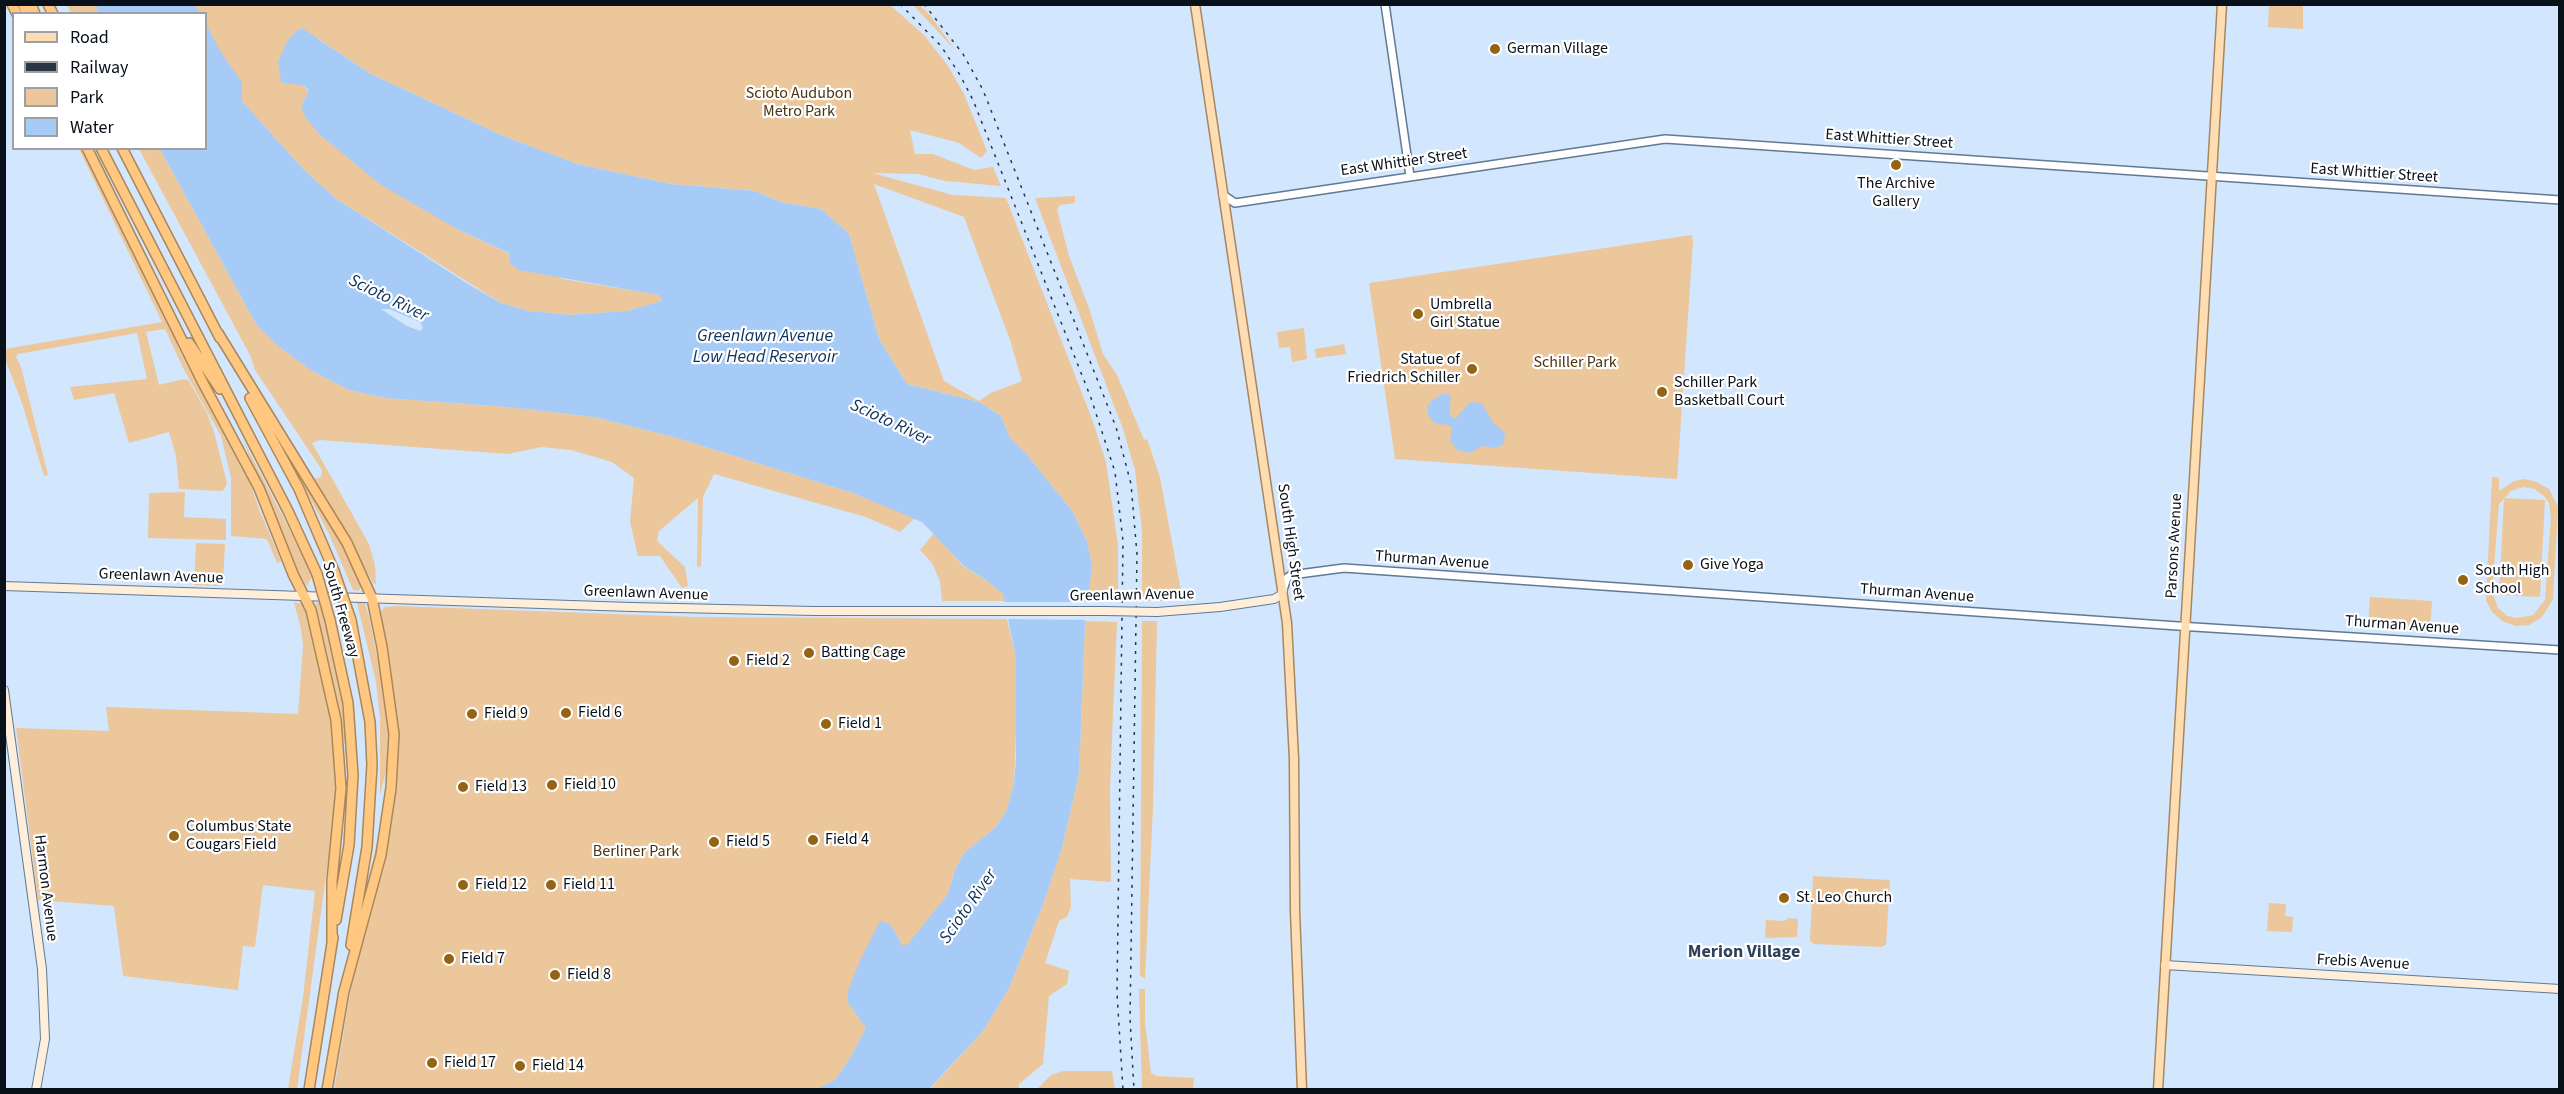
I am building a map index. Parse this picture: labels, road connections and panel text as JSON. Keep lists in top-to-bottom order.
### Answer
{
  "streets": {
    "highway": ["South Freeway"],
    "main road": [
      "South High Street",
      "Parsons Avenue",
      "Greenlawn Avenue",
      "Harmon Avenue",
      "Frebis Avenue"
    ],
    "street": ["East Whittier Street", "Thurman Avenue"]
  },
  "crossings": [
    ["East Whittier Street", "South High Street"],
    ["East Whittier Street", "Parsons Avenue"],
    ["South High Street", "Thurman Avenue"],
    ["South High Street", "Greenlawn Avenue"],
    ["Parsons Avenue", "Thurman Avenue"],
    ["Parsons Avenue", "Frebis Avenue"],
    ["Thurman Avenue", "Greenlawn Avenue"]
  ],
  "districts": ["Merion Village"],
  "water": ["Scioto River", "Greenlawn Avenue Low Head Reservoir"],
  "parks": ["Scioto Audubon Metro Park", "Schiller Park", "Berliner Park"],
  "places": [
    "German Village",
    "The Archive Gallery",
    "Umbrella Girl Statue",
    "Statue of Friedrich Schiller",
    "Schiller Park Basketball Court",
    "Give Yoga",
    "South High School",
    "Batting Cage",
    "Field 2",
    "Field 6",
    "Field 9",
    "Field 1",
    "Field 10",
    "Field 13",
    "Columbus State Cougars Field",
    "Field 4",
    "Field 5",
    "Field 12",
    "Field 11",
    "St. Leo Church",
    "Field 7",
    "Field 8",
    "Field 17",
    "Field 14"
  ],
  "legend": [
    "Road",
    "Railway",
    "Park",
    "Water"
  ]
}
